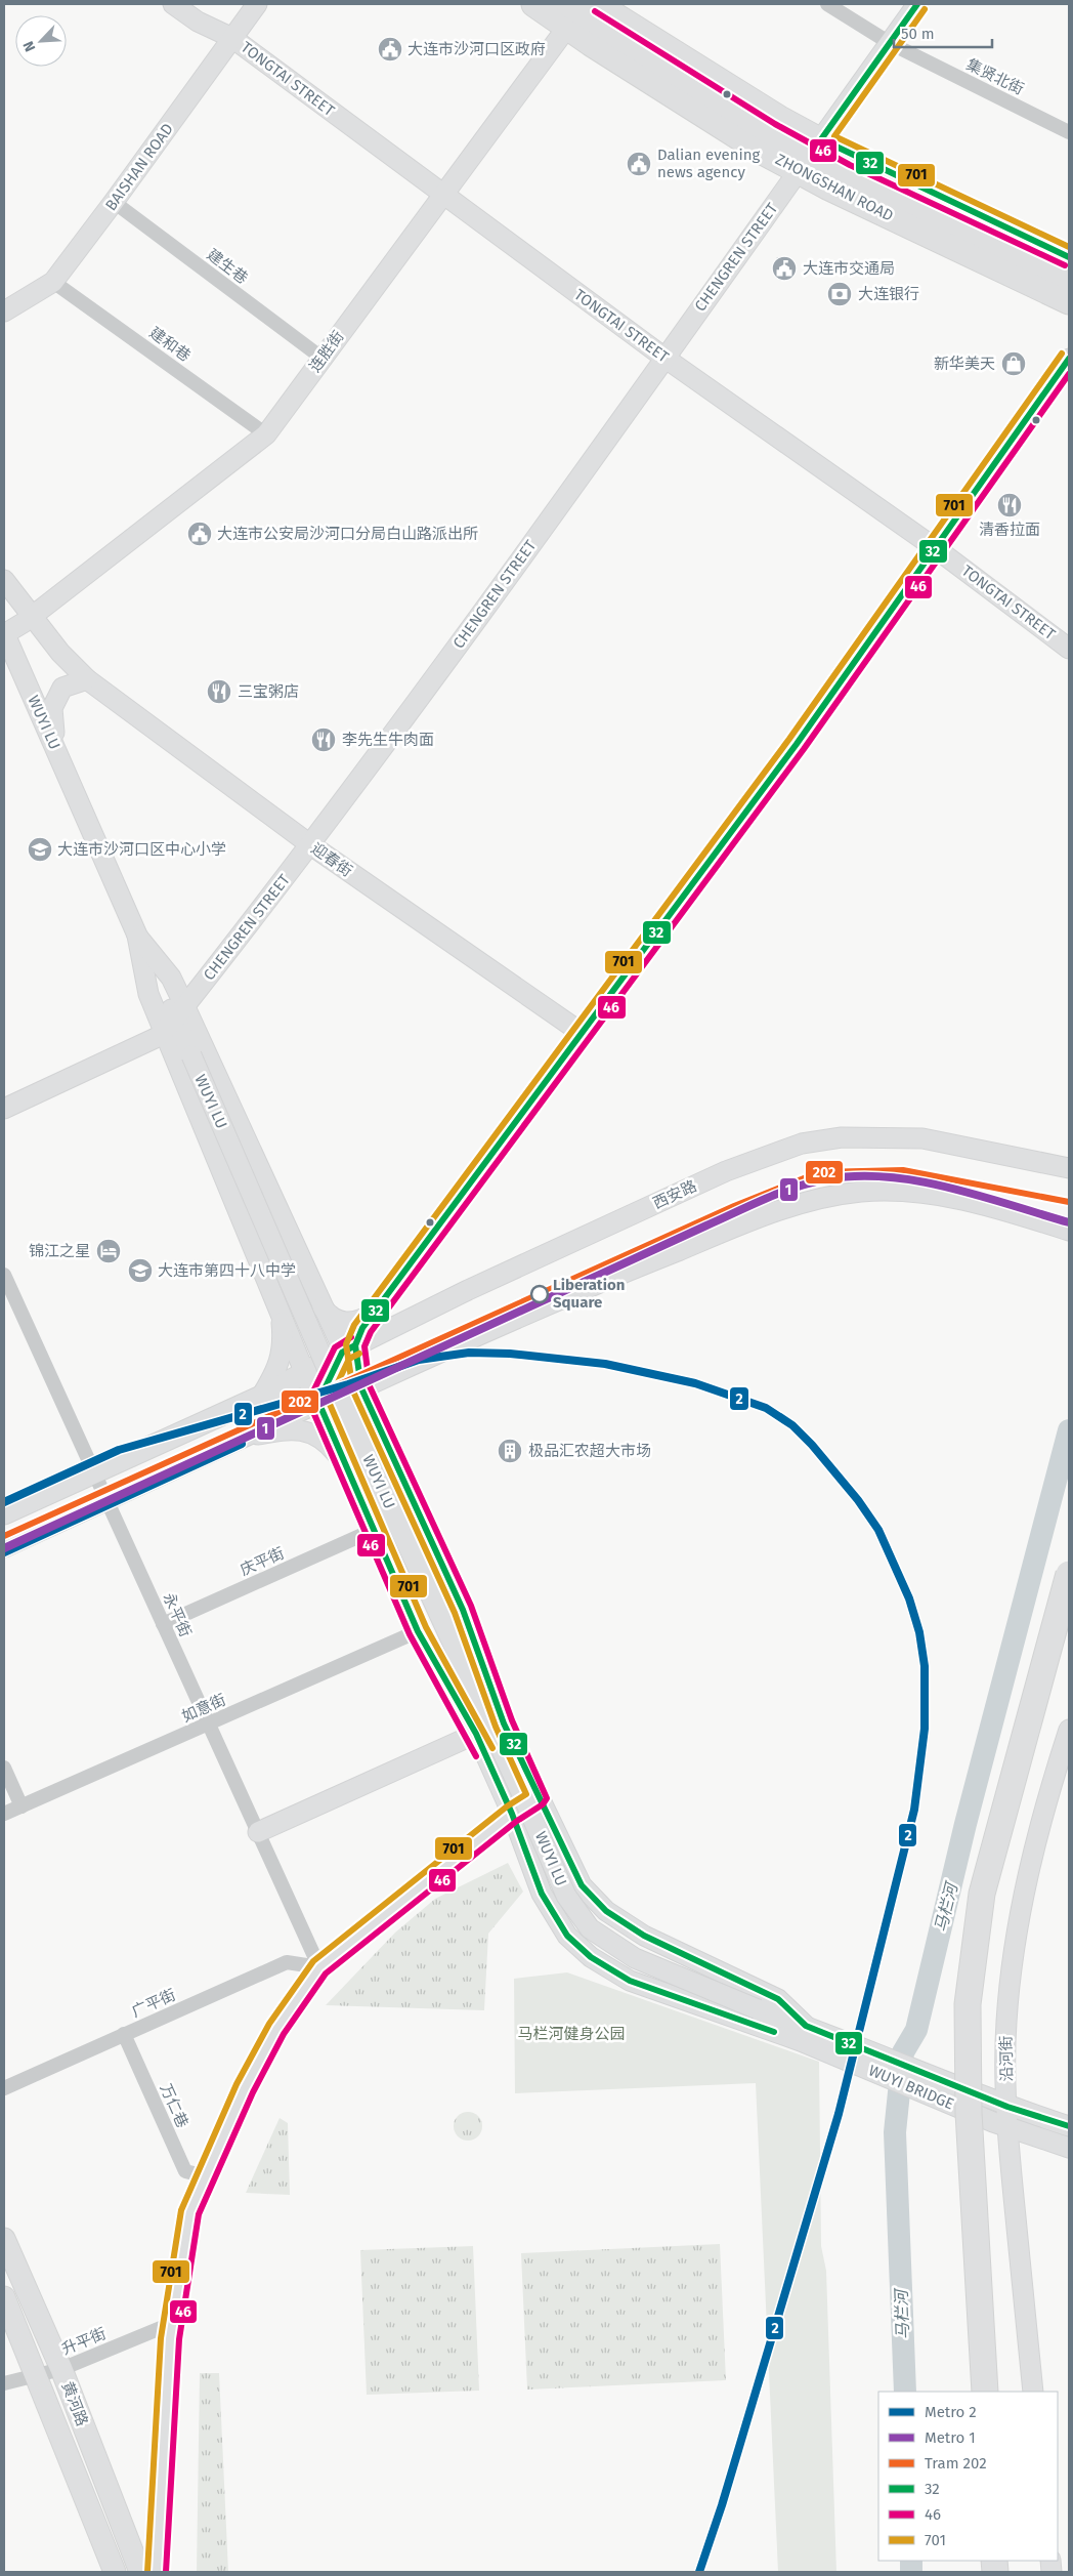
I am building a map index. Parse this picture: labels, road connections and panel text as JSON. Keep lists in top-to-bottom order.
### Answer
{
  "streets": {
    "highway": ["ZHONGSHAN ROAD"],
    "main road": ["黄河路"],
    "street": [
      "集贤北街",
      "TONGTAI STREET",
      "BAISHAN ROAD",
      "CHENGREN STREET",
      "建生巷",
      "建和巷",
      "连胜街",
      "WUYI LU",
      "迎春街",
      "西安路",
      "庆平街",
      "永平街",
      "如意街",
      "广平街",
      "沿河街",
      "WUYI BRIDGE",
      "万仁巷",
      "升平街"
    ]
  },
  "crossings": [
    ["集贤北街", "CHENGREN STREET"],
    ["TONGTAI STREET", "BAISHAN ROAD"],
    ["TONGTAI STREET", "CHENGREN STREET"],
    ["TONGTAI STREET", "连胜街"],
    ["BAISHAN ROAD", "建生巷"],
    ["BAISHAN ROAD", "建和巷"],
    ["ZHONGSHAN ROAD", "CHENGREN STREET"],
    ["ZHONGSHAN ROAD", "连胜街"],
    ["CHENGREN STREET", "WUYI LU"],
    ["CHENGREN STREET", "迎春街"],
    ["建生巷", "连胜街"],
    ["建和巷", "连胜街"],
    ["连胜街", "WUYI LU"],
    ["连胜街", "迎春街"],
    ["WUYI LU", "WUYI BRIDGE"],
    ["庆平街", "永平街"],
    ["永平街", "如意街"],
    ["永平街", "广平街"],
    ["广平街", "万仁巷"],
    ["沿河街", "WUYI BRIDGE"],
    ["升平街", "黄河路"]
  ],
  "water": ["马栏河"],
  "parks": ["马栏河健身公园"],
  "places": {
    "public building": [
      "大连市沙河口区政府",
      "Dalian evening news agency",
      "大连市交通局",
      "大连市公安局沙河口分局白山路派出所"
    ],
    "bank": ["大连银行"],
    "shop": ["新华美天"],
    "restaurant": ["清香拉面", "三宝粥店", "李先生牛肉面"],
    "school or university": ["大连市沙河口区中心小学", "大连市第四十八中学"],
    "hotel": ["锦江之星"],
    "other": ["Liberation Square"],
    "building": ["极品汇农超大市场"]
  },
  "lines": [
    "transit line 32",
    "transit line 701",
    "transit line 46",
    "tram line 202",
    "metro line 1",
    "metro line 2"
  ],
  "legend": [
    "Metro 2",
    "Metro 1",
    "Tram 202",
    "32",
    "46",
    "701"
  ],
  "scale_bar": "50 m",
  "north": "bottom left"
}
